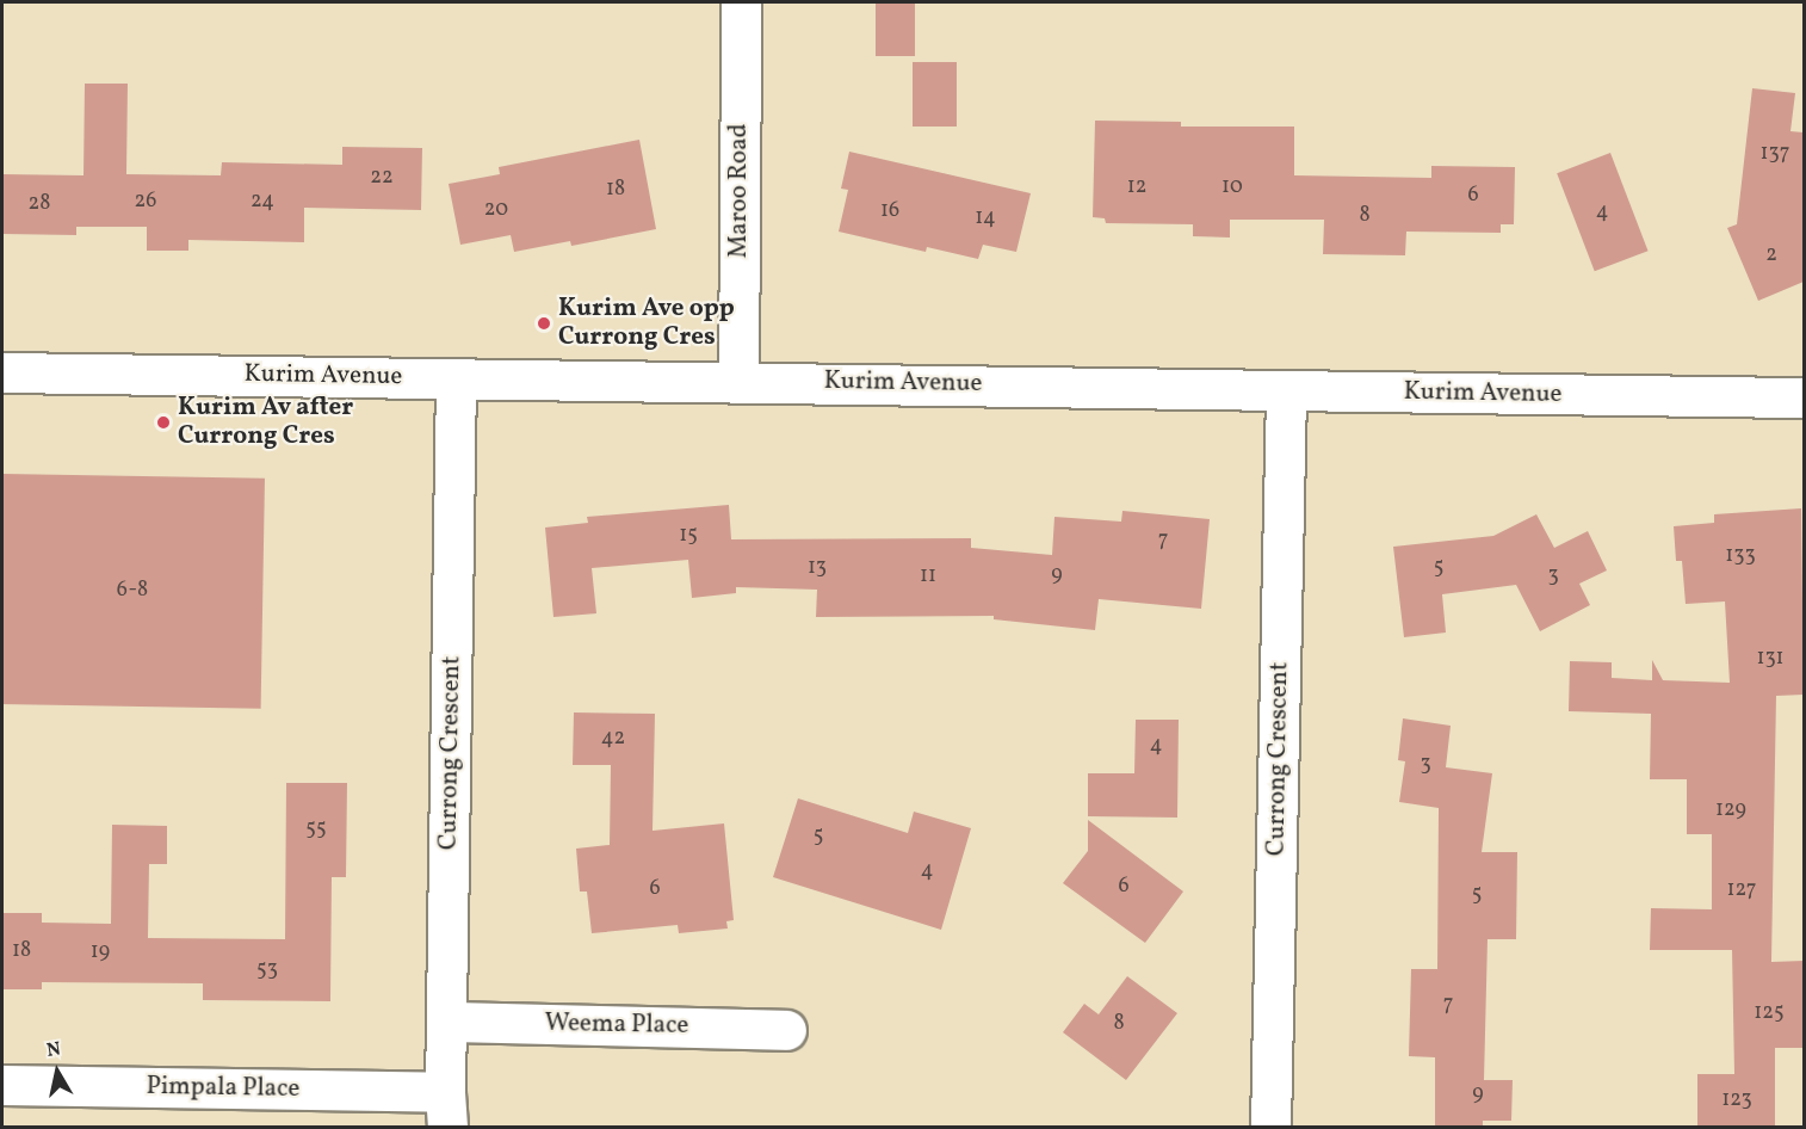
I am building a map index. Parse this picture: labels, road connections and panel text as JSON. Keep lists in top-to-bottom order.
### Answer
{
  "streets": {
    "street": [
      "Maroo Road",
      "Kurim Avenue",
      "Currong Crescent",
      "Weema Place",
      "Pimpala Place"
    ]
  },
  "crossings": [
    ["Maroo Road", "Kurim Avenue"],
    ["Kurim Avenue", "Currong Crescent"],
    ["Currong Crescent", "Weema Place"],
    ["Currong Crescent", "Pimpala Place"]
  ],
  "places": ["Kurim Ave opp Currong Cres", "Kurim Av after Currong Cres"],
  "house_numbers": [
    "137",
    "22",
    "12",
    "10",
    "18",
    "6",
    "26",
    "24",
    "28",
    "20",
    "16",
    "4",
    "8",
    "14",
    "2",
    "15",
    "7",
    "133",
    "13",
    "5",
    "9",
    "11",
    "3",
    "6-8",
    "131",
    "42",
    "4",
    "3",
    "129",
    "55",
    "5",
    "4",
    "6",
    "6",
    "127",
    "5",
    "18",
    "19",
    "53",
    "7",
    "125",
    "8",
    "9",
    "123"
  ],
  "north": "top"
}
